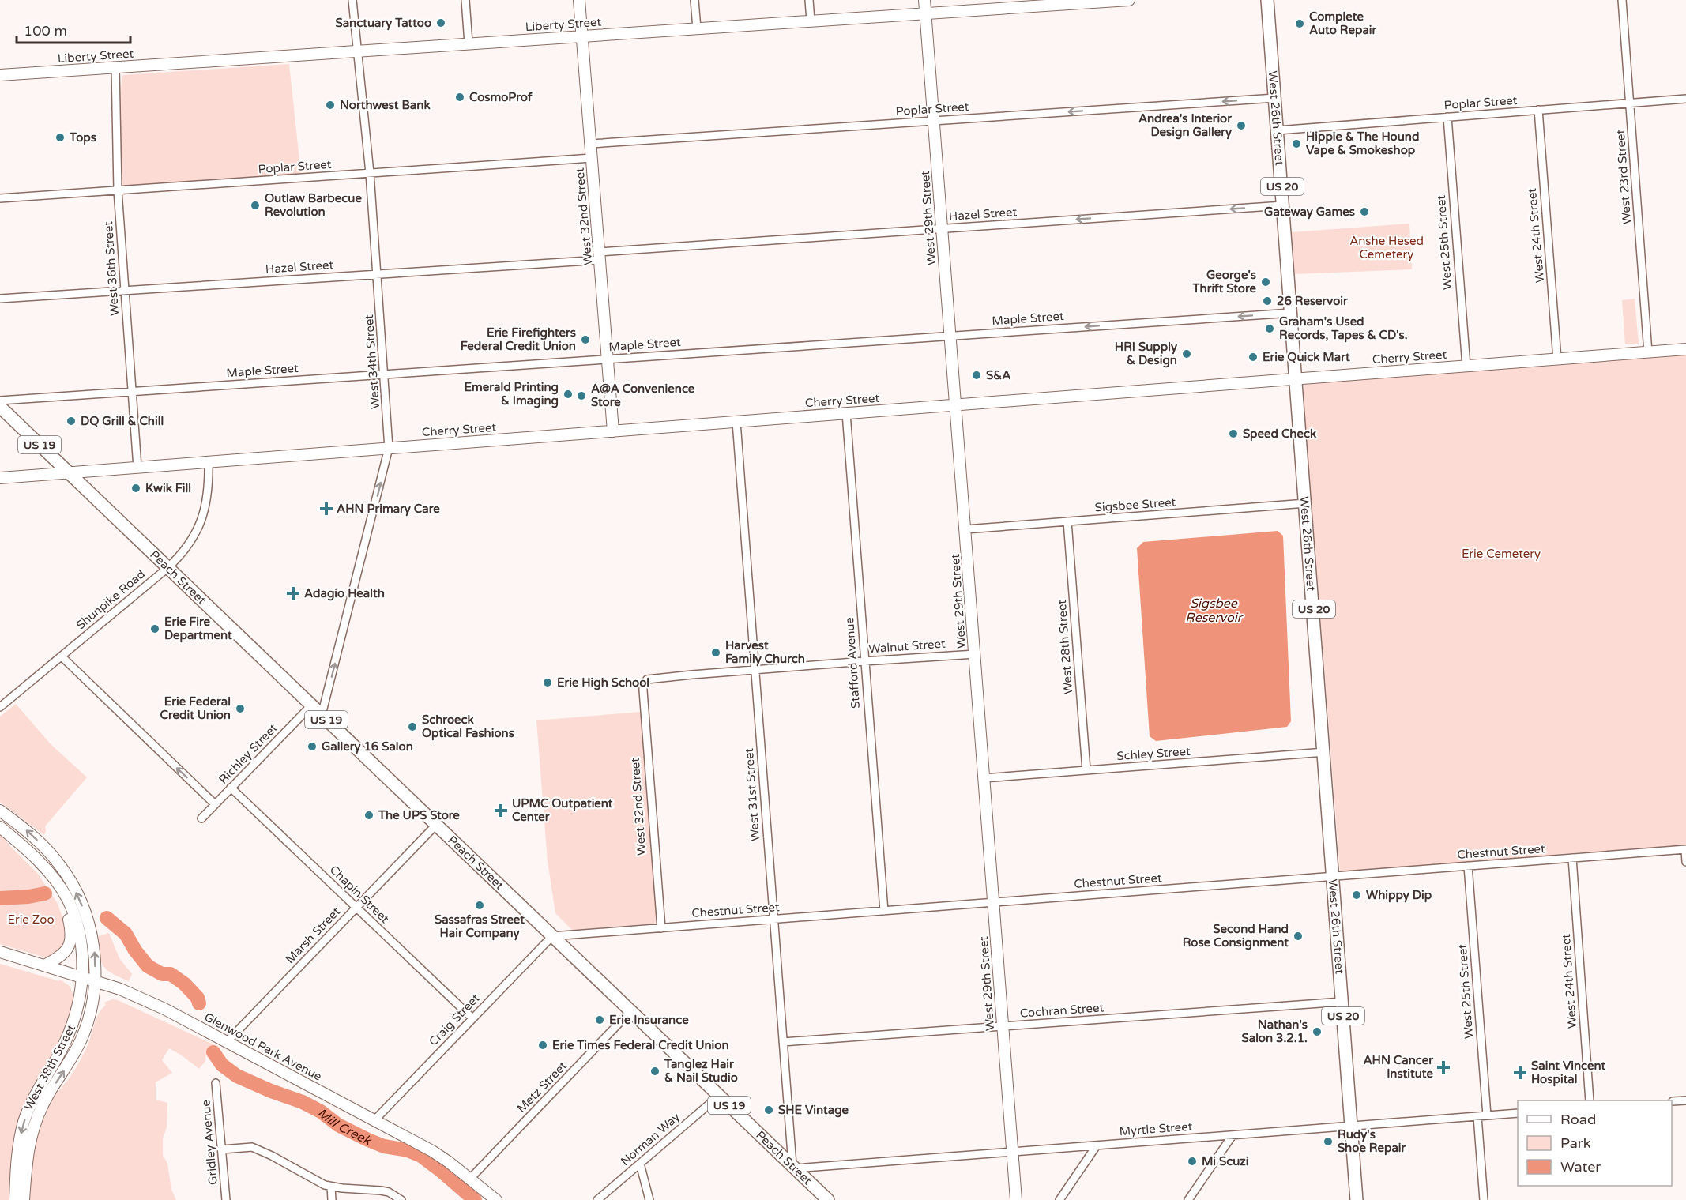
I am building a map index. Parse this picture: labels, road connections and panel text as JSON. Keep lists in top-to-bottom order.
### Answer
{
  "streets": {
    "main road": [
      "West 26th Street",
      "US 20",
      "US 19",
      "Peach Street"
    ],
    "street": [
      "Liberty Street",
      "Poplar Street",
      "West 23rd Street",
      "Hazel Street",
      "West 32nd Street",
      "West 29th Street",
      "West 24th Street",
      "West 25th Street",
      "West 36th Street",
      "Maple Street",
      "Cherry Street",
      "West 34th Street",
      "Sigsbee Street",
      "Shunpike Road",
      "Walnut Street",
      "West 28th Street",
      "Stafford Avenue",
      "Richley Street",
      "Schley Street",
      "West 31st Street",
      "Chestnut Street",
      "Chapin Street",
      "Marsh Street",
      "Cochran Street",
      "Craig Street",
      "Glenwood Park Avenue",
      "West 38th Street",
      "Metz Street",
      "Myrtle Street",
      "Norman Way",
      "Gridley Avenue"
    ]
  },
  "crossings": [
    ["Liberty Street", "West 32nd Street"],
    ["Liberty Street", "West 29th Street"],
    ["Liberty Street", "West 36th Street"],
    ["Liberty Street", "West 34th Street"],
    ["Poplar Street", "West 26th Street"],
    ["Poplar Street", "West 23rd Street"],
    ["Poplar Street", "West 32nd Street"],
    ["Poplar Street", "West 29th Street"],
    ["Poplar Street", "West 24th Street"],
    ["Poplar Street", "West 25th Street"],
    ["Poplar Street", "West 36th Street"],
    ["Poplar Street", "West 34th Street"],
    ["West 26th Street", "Hazel Street"],
    ["West 26th Street", "Maple Street"],
    ["West 26th Street", "Cherry Street"],
    ["West 26th Street", "Sigsbee Street"],
    ["West 26th Street", "Schley Street"],
    ["West 26th Street", "Chestnut Street"],
    ["West 26th Street", "Cochran Street"],
    ["West 26th Street", "Myrtle Street"],
    ["West 23rd Street", "Cherry Street"],
    ["Hazel Street", "West 32nd Street"],
    ["Hazel Street", "West 29th Street"],
    ["Hazel Street", "West 36th Street"],
    ["Hazel Street", "West 34th Street"],
    ["West 32nd Street", "Maple Street"],
    ["West 32nd Street", "Cherry Street"],
    ["West 32nd Street", "Walnut Street"],
    ["West 32nd Street", "Chestnut Street"],
    ["West 29th Street", "Maple Street"],
    ["West 29th Street", "Cherry Street"],
    ["West 29th Street", "Sigsbee Street"],
    ["West 29th Street", "Walnut Street"],
    ["West 29th Street", "Schley Street"],
    ["West 29th Street", "Chestnut Street"],
    ["West 29th Street", "Cochran Street"],
    ["West 29th Street", "Myrtle Street"],
    ["West 24th Street", "Cherry Street"],
    ["West 24th Street", "Chestnut Street"],
    ["West 25th Street", "Cherry Street"],
    ["West 25th Street", "Chestnut Street"],
    ["West 25th Street", "Myrtle Street"],
    ["West 36th Street", "Maple Street"],
    ["West 36th Street", "Cherry Street"],
    ["Maple Street", "West 34th Street"],
    ["Cherry Street", "West 34th Street"],
    ["Cherry Street", "Peach Street"],
    ["Cherry Street", "Shunpike Road"],
    ["Cherry Street", "Stafford Avenue"],
    ["Cherry Street", "West 31st Street"],
    ["West 34th Street", "Peach Street"],
    ["Sigsbee Street", "West 28th Street"],
    ["Peach Street", "Shunpike Road"],
    ["Peach Street", "Richley Street"],
    ["Peach Street", "West 31st Street"],
    ["Peach Street", "Chestnut Street"],
    ["Peach Street", "Marsh Street"],
    ["Peach Street", "Craig Street"],
    ["Peach Street", "Metz Street"],
    ["Peach Street", "Myrtle Street"],
    ["Peach Street", "Norman Way"],
    ["Walnut Street", "Stafford Avenue"],
    ["Walnut Street", "West 31st Street"],
    ["West 28th Street", "Schley Street"],
    ["Stafford Avenue", "Chestnut Street"],
    ["Richley Street", "Chapin Street"],
    ["West 31st Street", "Chestnut Street"],
    ["West 31st Street", "Cochran Street"],
    ["West 31st Street", "Myrtle Street"],
    ["Chestnut Street", "Craig Street"],
    ["Chapin Street", "Marsh Street"],
    ["Chapin Street", "Craig Street"],
    ["Marsh Street", "Glenwood Park Avenue"],
    ["Craig Street", "Glenwood Park Avenue"],
    ["Glenwood Park Avenue", "West 38th Street"],
    ["Glenwood Park Avenue", "Metz Street"]
  ],
  "one_way": ["West 34th Street"],
  "water": ["Sigsbee Reservoir", "Mill Creek"],
  "parks": ["Anshe Hesed Cemetery", "Erie Cemetery", "Erie Zoo"],
  "places": {
    "other": [
      "Sanctuary Tattoo",
      "Complete Auto Repair",
      "CosmoProf",
      "Northwest Bank",
      "Andrea's Interior Design Gallery",
      "Tops",
      "Hippie & The Hound Vape & Smokeshop",
      "Outlaw Barbecue Revolution",
      "Gateway Games",
      "George's Thrift Store",
      "26 Reservoir",
      "Graham's Used Records, Tapes & CD's.",
      "Erie Firefighters Federal Credit Union",
      "HRI Supply & Design",
      "Erie Quick Mart",
      "S&A",
      "Emerald Printing & Imaging",
      "A@A Convenience Store",
      "DQ Grill & Chill",
      "Speed Check",
      "Kwik Fill",
      "Erie Fire Department",
      "Harvest Family Church",
      "Erie High School",
      "Erie Federal Credit Union",
      "Schroeck Optical Fashions",
      "Gallery 16 Salon",
      "The UPS Store",
      "Whippy Dip",
      "Sassafras Street Hair Company",
      "Second Hand Rose Consignment",
      "Erie Insurance",
      "Nathan's Salon 3.2.1.",
      "Erie Times Federal Credit Union",
      "Tanglez Hair & Nail Studio",
      "SHE Vintage",
      "Rudy's Shoe Repair",
      "Mi Scuzi"
    ],
    "health": [
      "AHN Primary Care",
      "Adagio Health",
      "UPMC Outpatient Center",
      "AHN Cancer Institute",
      "Saint Vincent Hospital"
    ]
  },
  "legend": ["Road", "Park", "Water"],
  "scale_bar": "100 m"
}
